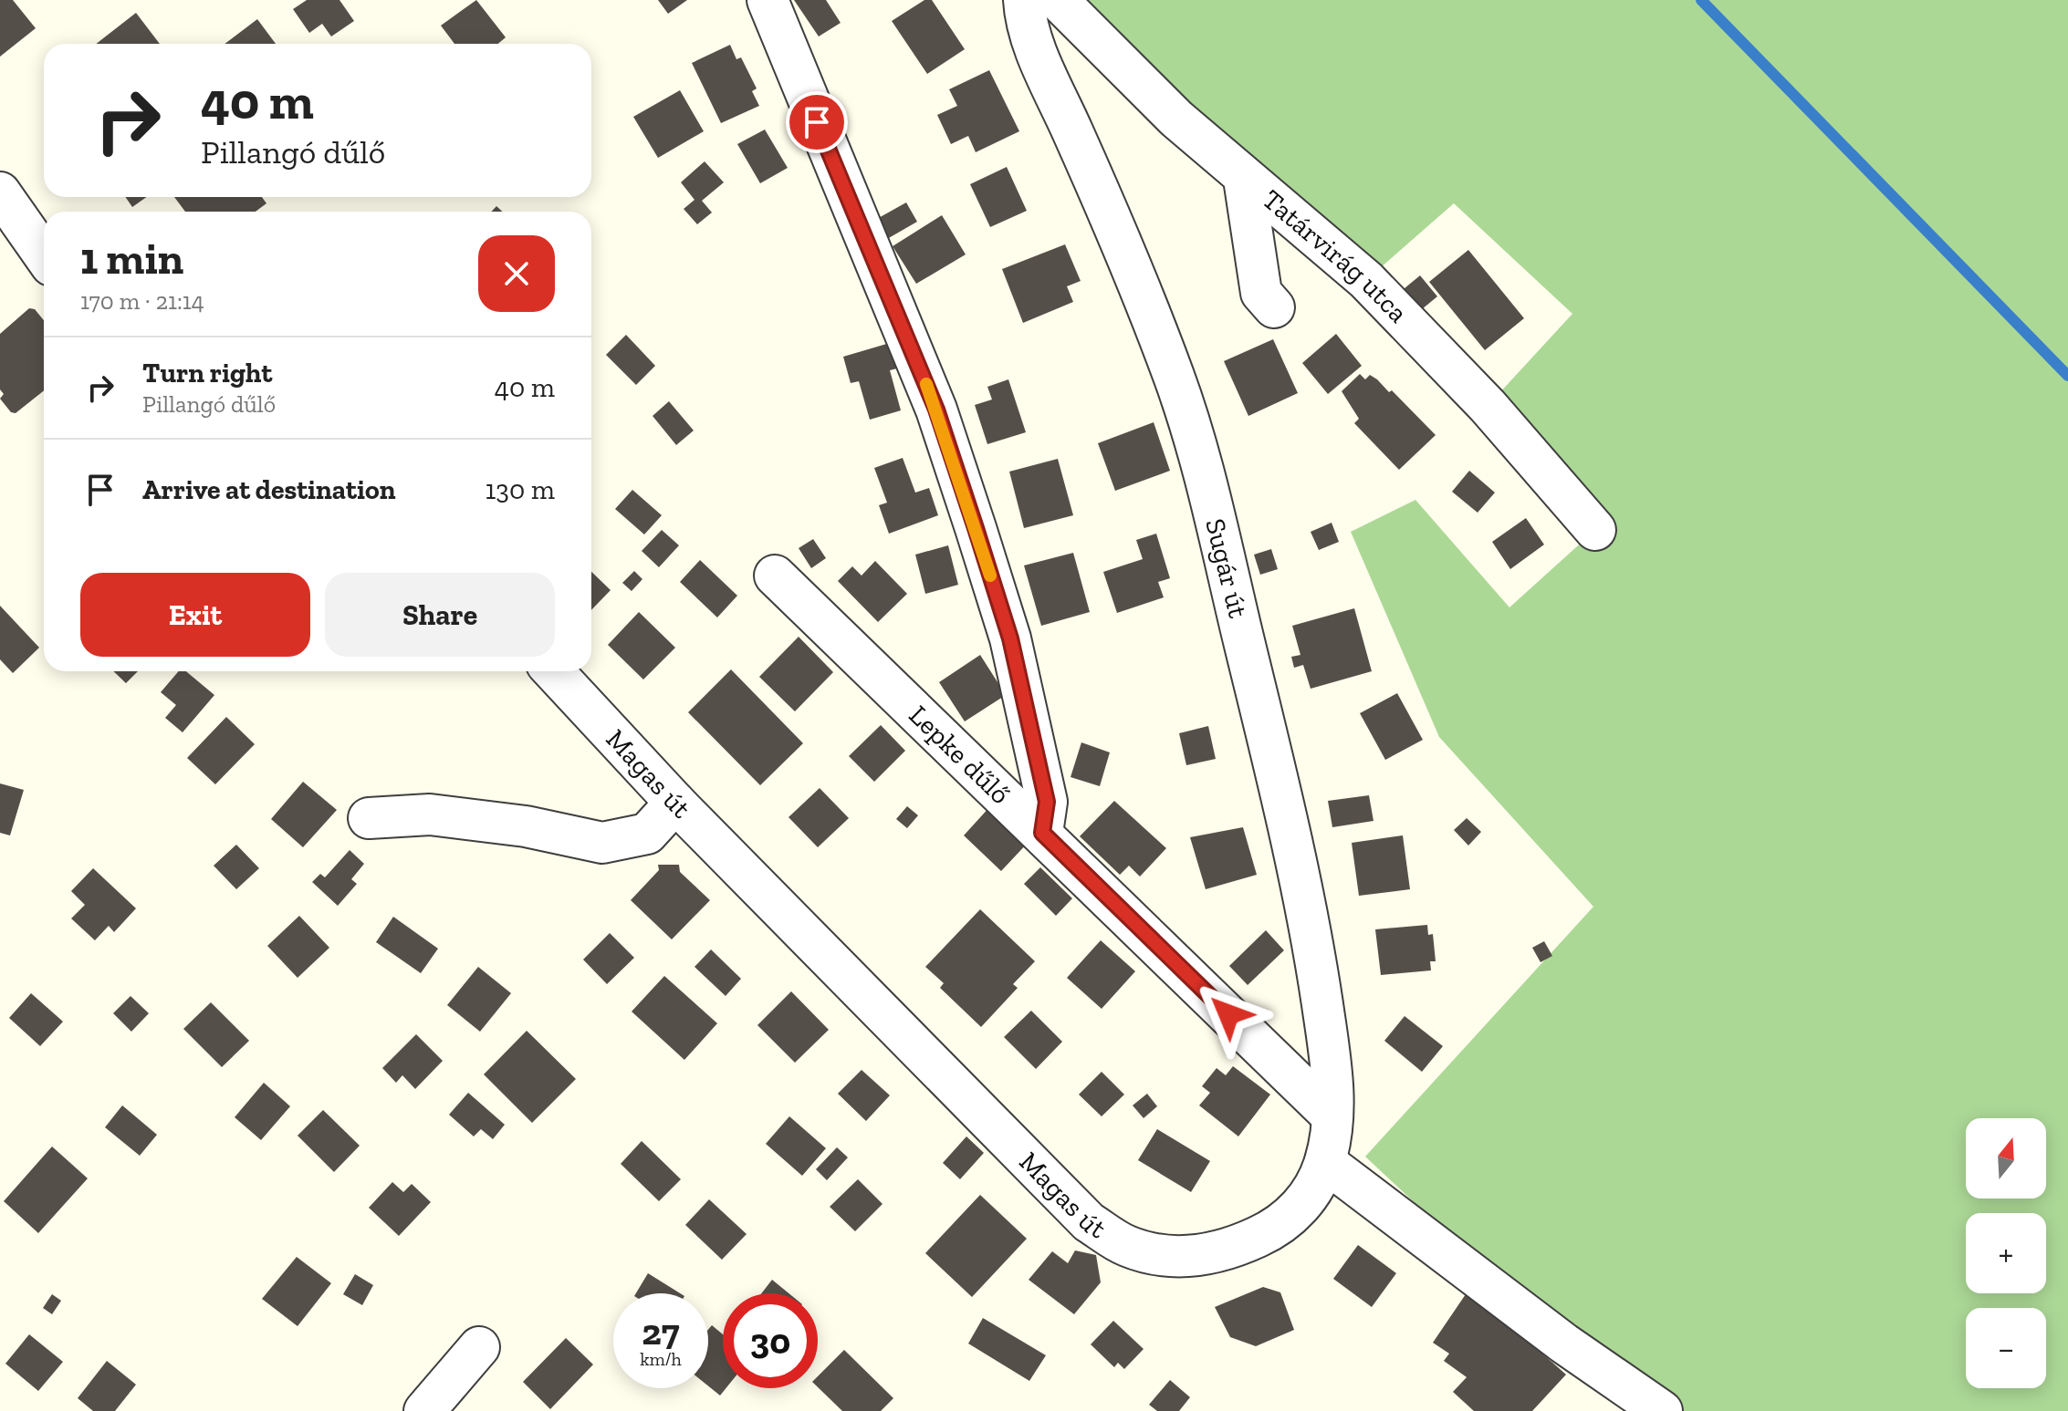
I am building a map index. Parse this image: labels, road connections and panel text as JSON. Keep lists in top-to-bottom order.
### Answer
{
  "streets": {
    "street": [
      "Tatárvirág utca",
      "Sugár út",
      "Lepke dűlő",
      "Magas út"
    ]
  },
  "crossings": [
    ["Sugár út", "Lepke dűlő"],
    ["Sugár út", "Magas út"]
  ],
  "north": "top",
  "page": {
    "turn": ["40 m", "Pillangó dűlő"],
    "heading": ["1 min", "170 m · 21:14"],
    "list": [
      {
        "name": "Turn right",
        "note": "Pillangó dűlő",
        "value": "40 m"
      },
      {
        "name": "Arrive at destination",
        "value": "130 m"
      }
    ],
    "buttons": ["Exit", "Share"],
    "map_buttons": ["+", "−"],
    "speed": "27 km/h",
    "limit": "30"
  }
}
